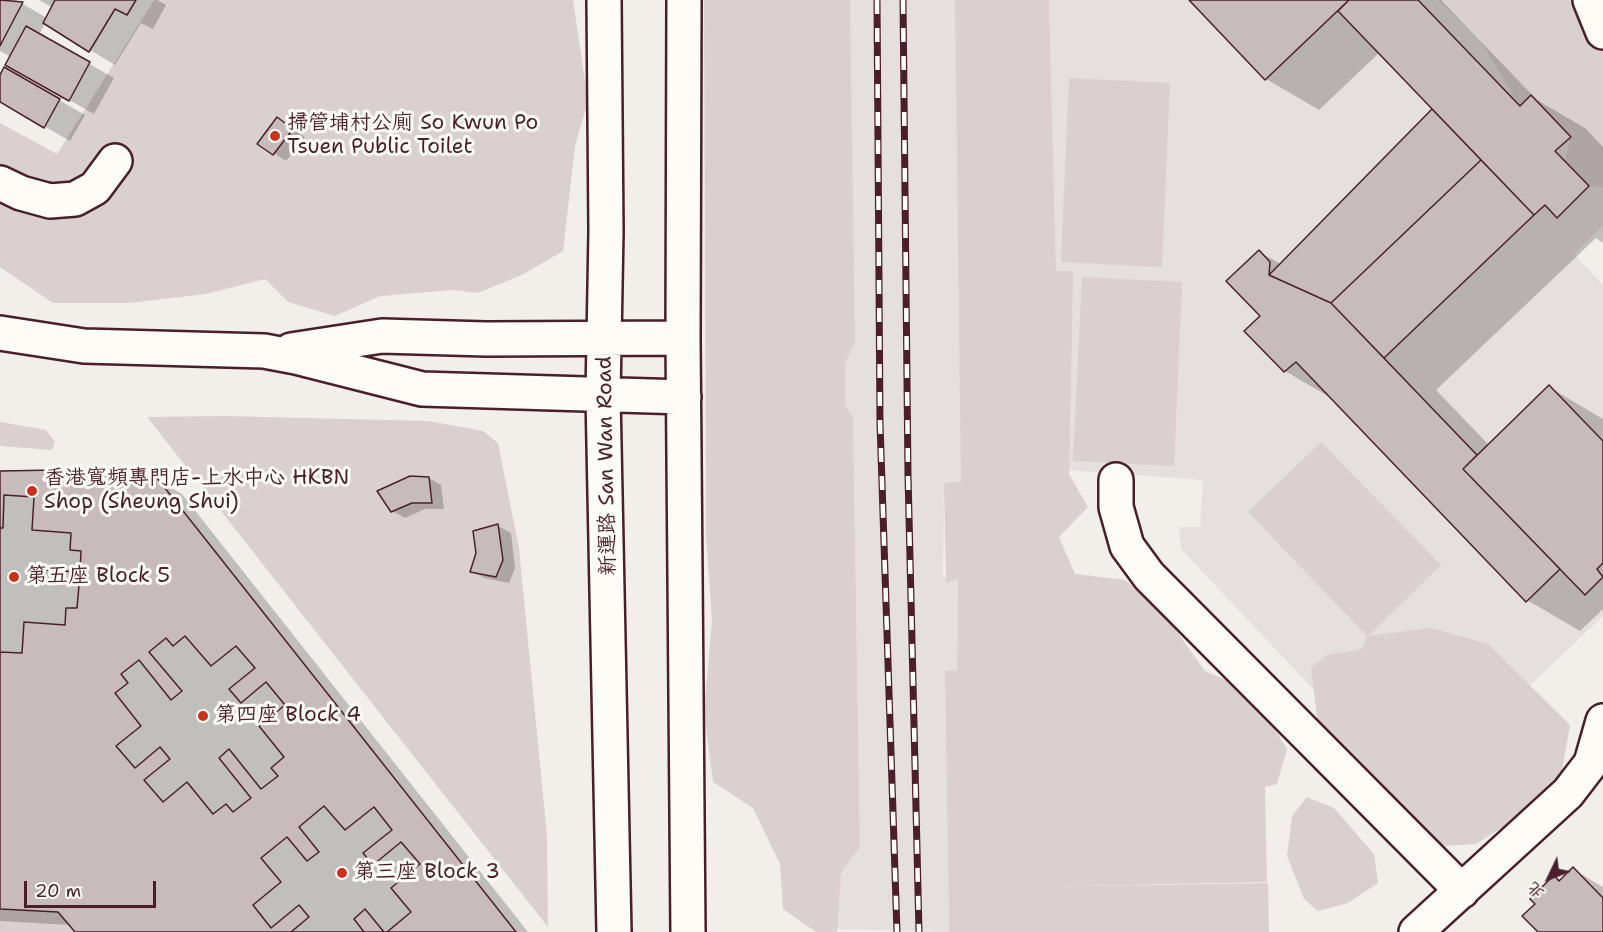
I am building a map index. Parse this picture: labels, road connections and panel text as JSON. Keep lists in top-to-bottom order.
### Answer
{
  "streets": {
    "street": ["新運路 San Wan Road"]
  },
  "places": [
    "掃管埔村公廁 So Kwun Po Tsuen Public Toilet",
    "香港寬頻專門店-上水中心 HKBN Shop (Sheung Shui)",
    "第五座 Block 5",
    "第四座 Block 4",
    "第三座 Block 3"
  ],
  "scale_bar": "20 m",
  "north": "bottom left"
}
